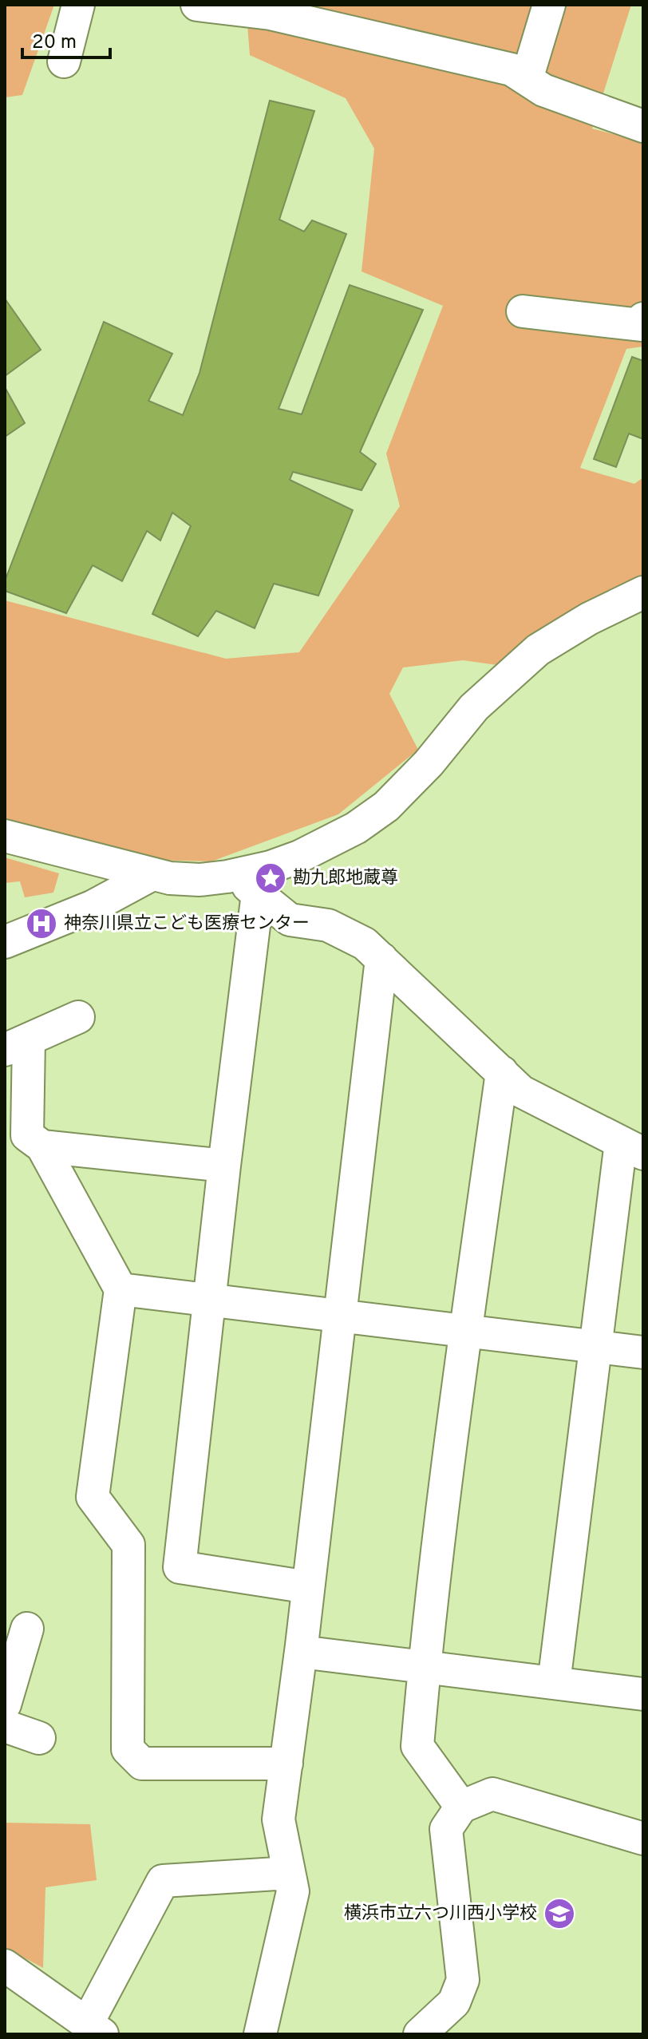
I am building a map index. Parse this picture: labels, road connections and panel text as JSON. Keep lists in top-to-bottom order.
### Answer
{
  "places": {
    "place": ["勘九郎地蔵尊"],
    "hospital": ["神奈川県立こども医療センター"],
    "school or university": ["横浜市立六つ川西小学校"]
  },
  "scale_bar": "20 m"
}
